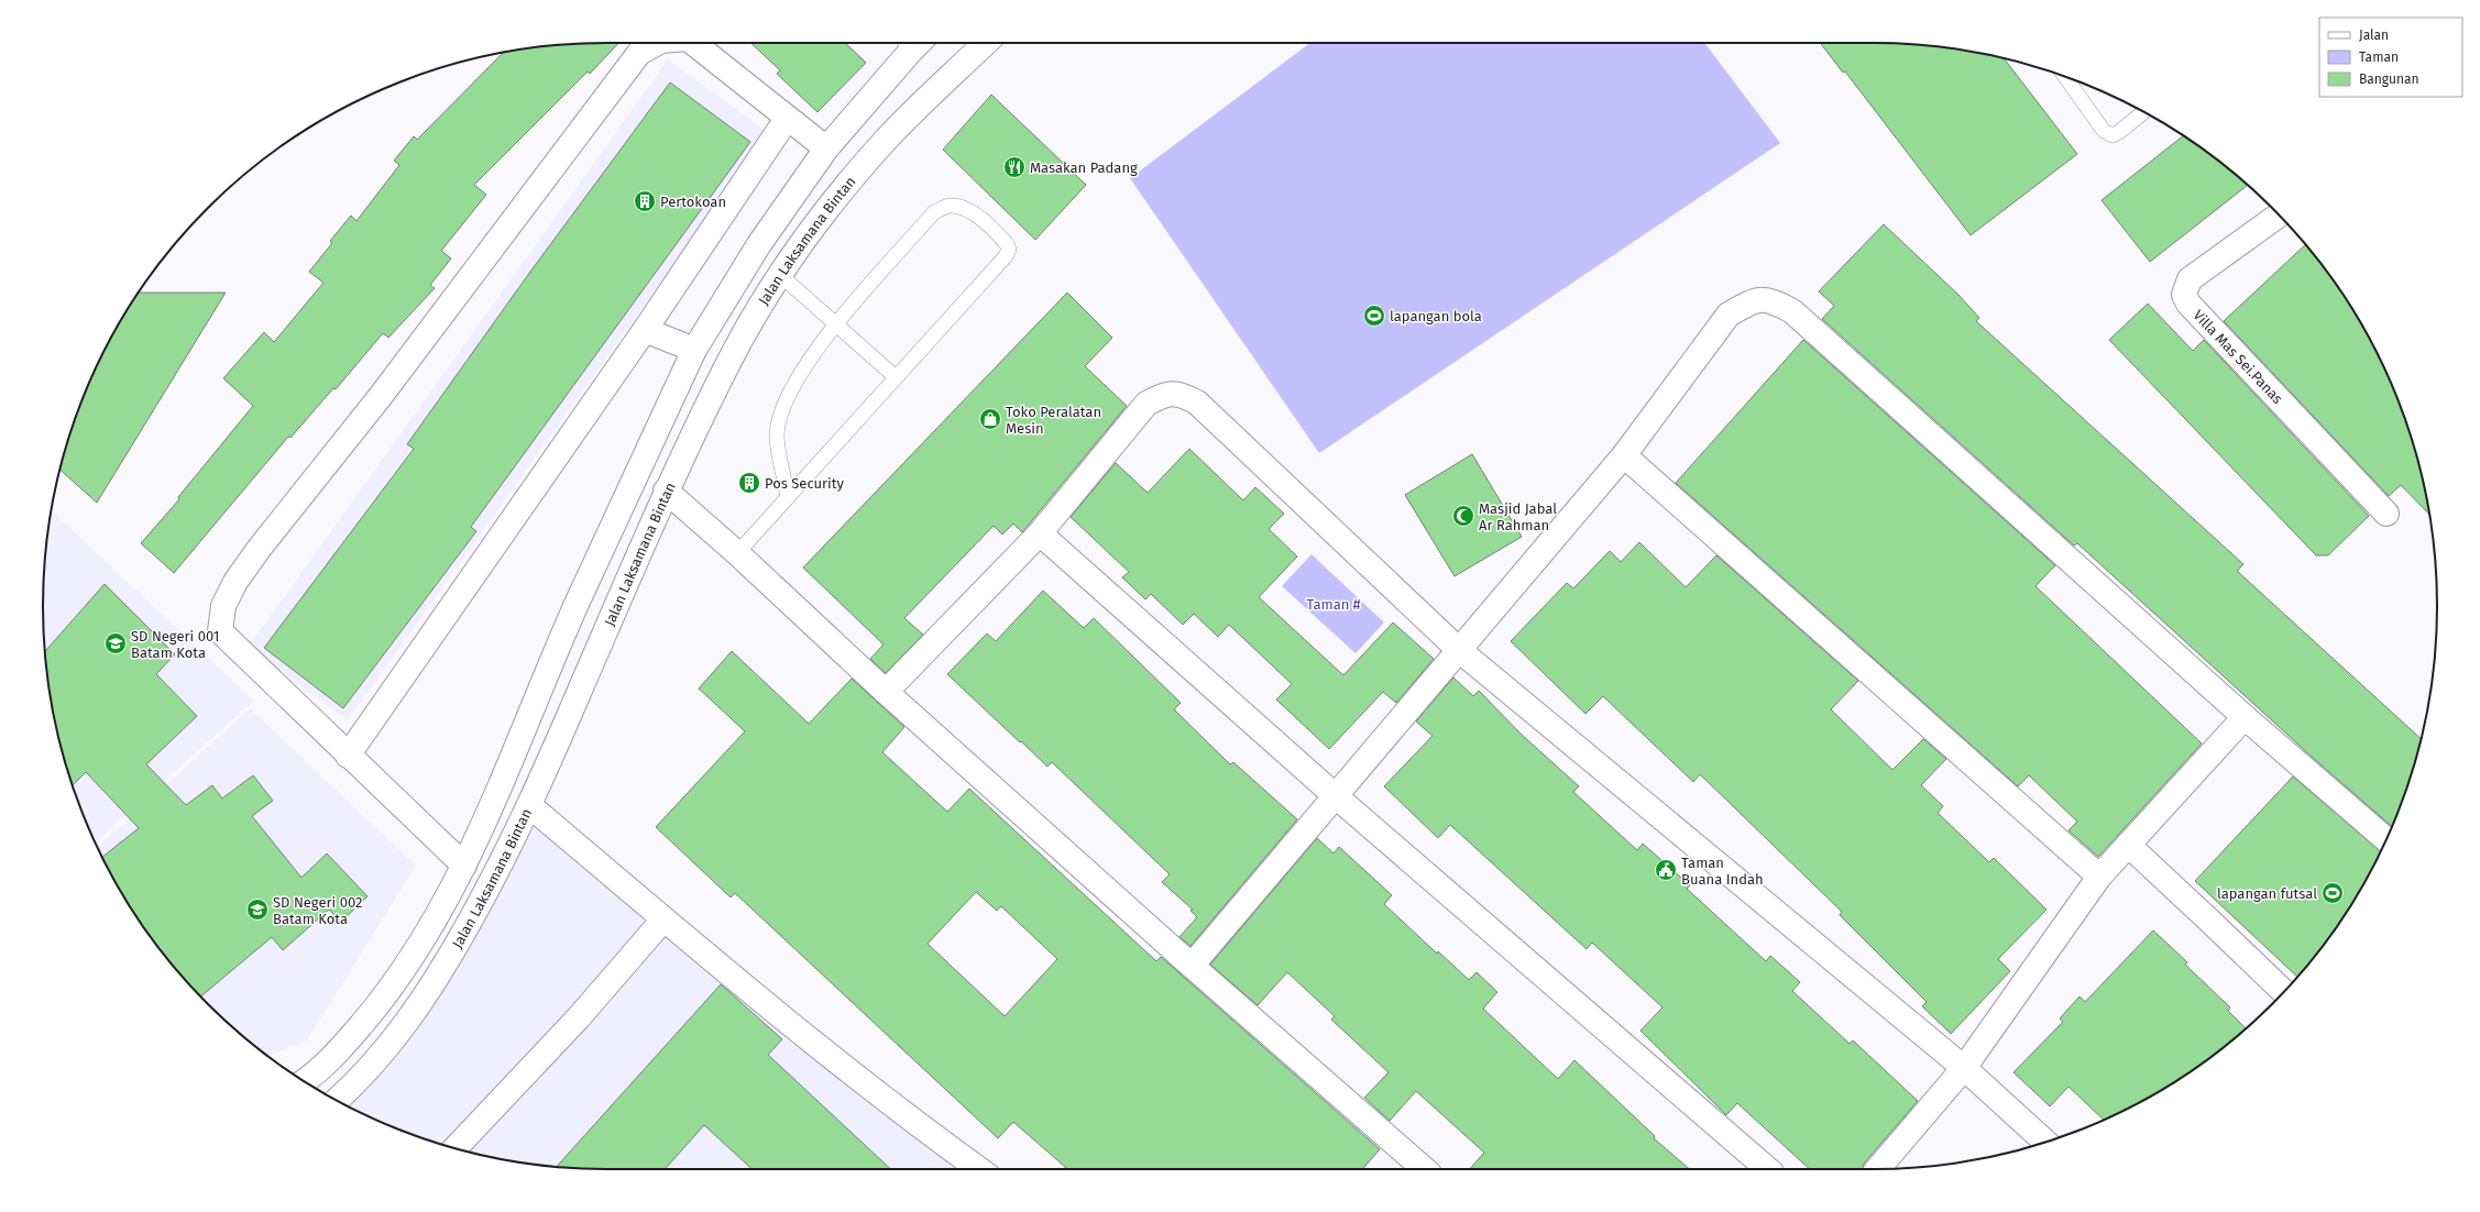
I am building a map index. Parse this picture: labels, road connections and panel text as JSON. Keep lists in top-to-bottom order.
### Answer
{
  "streets": {
    "street": ["Jalan Laksamana Bintan", "Villa Mas Sei.Panas"]
  },
  "parks": ["Taman #"],
  "places": {
    "restaurant": ["Masakan Padang"],
    "building": ["Pertokoan", "Pos Security"],
    "sports": ["lapangan bola", "lapangan futsal"],
    "shop": ["Toko Peralatan Mesin"],
    "mosque": ["Masjid Jabal Ar Rahman"],
    "school or university": ["SD Negeri 001 Batam Kota", "SD Negeri 002 Batam Kota"],
    "public building": ["Taman Buana Indah"]
  },
  "legend": ["Jalan", "Taman", "Bangunan"]
}
